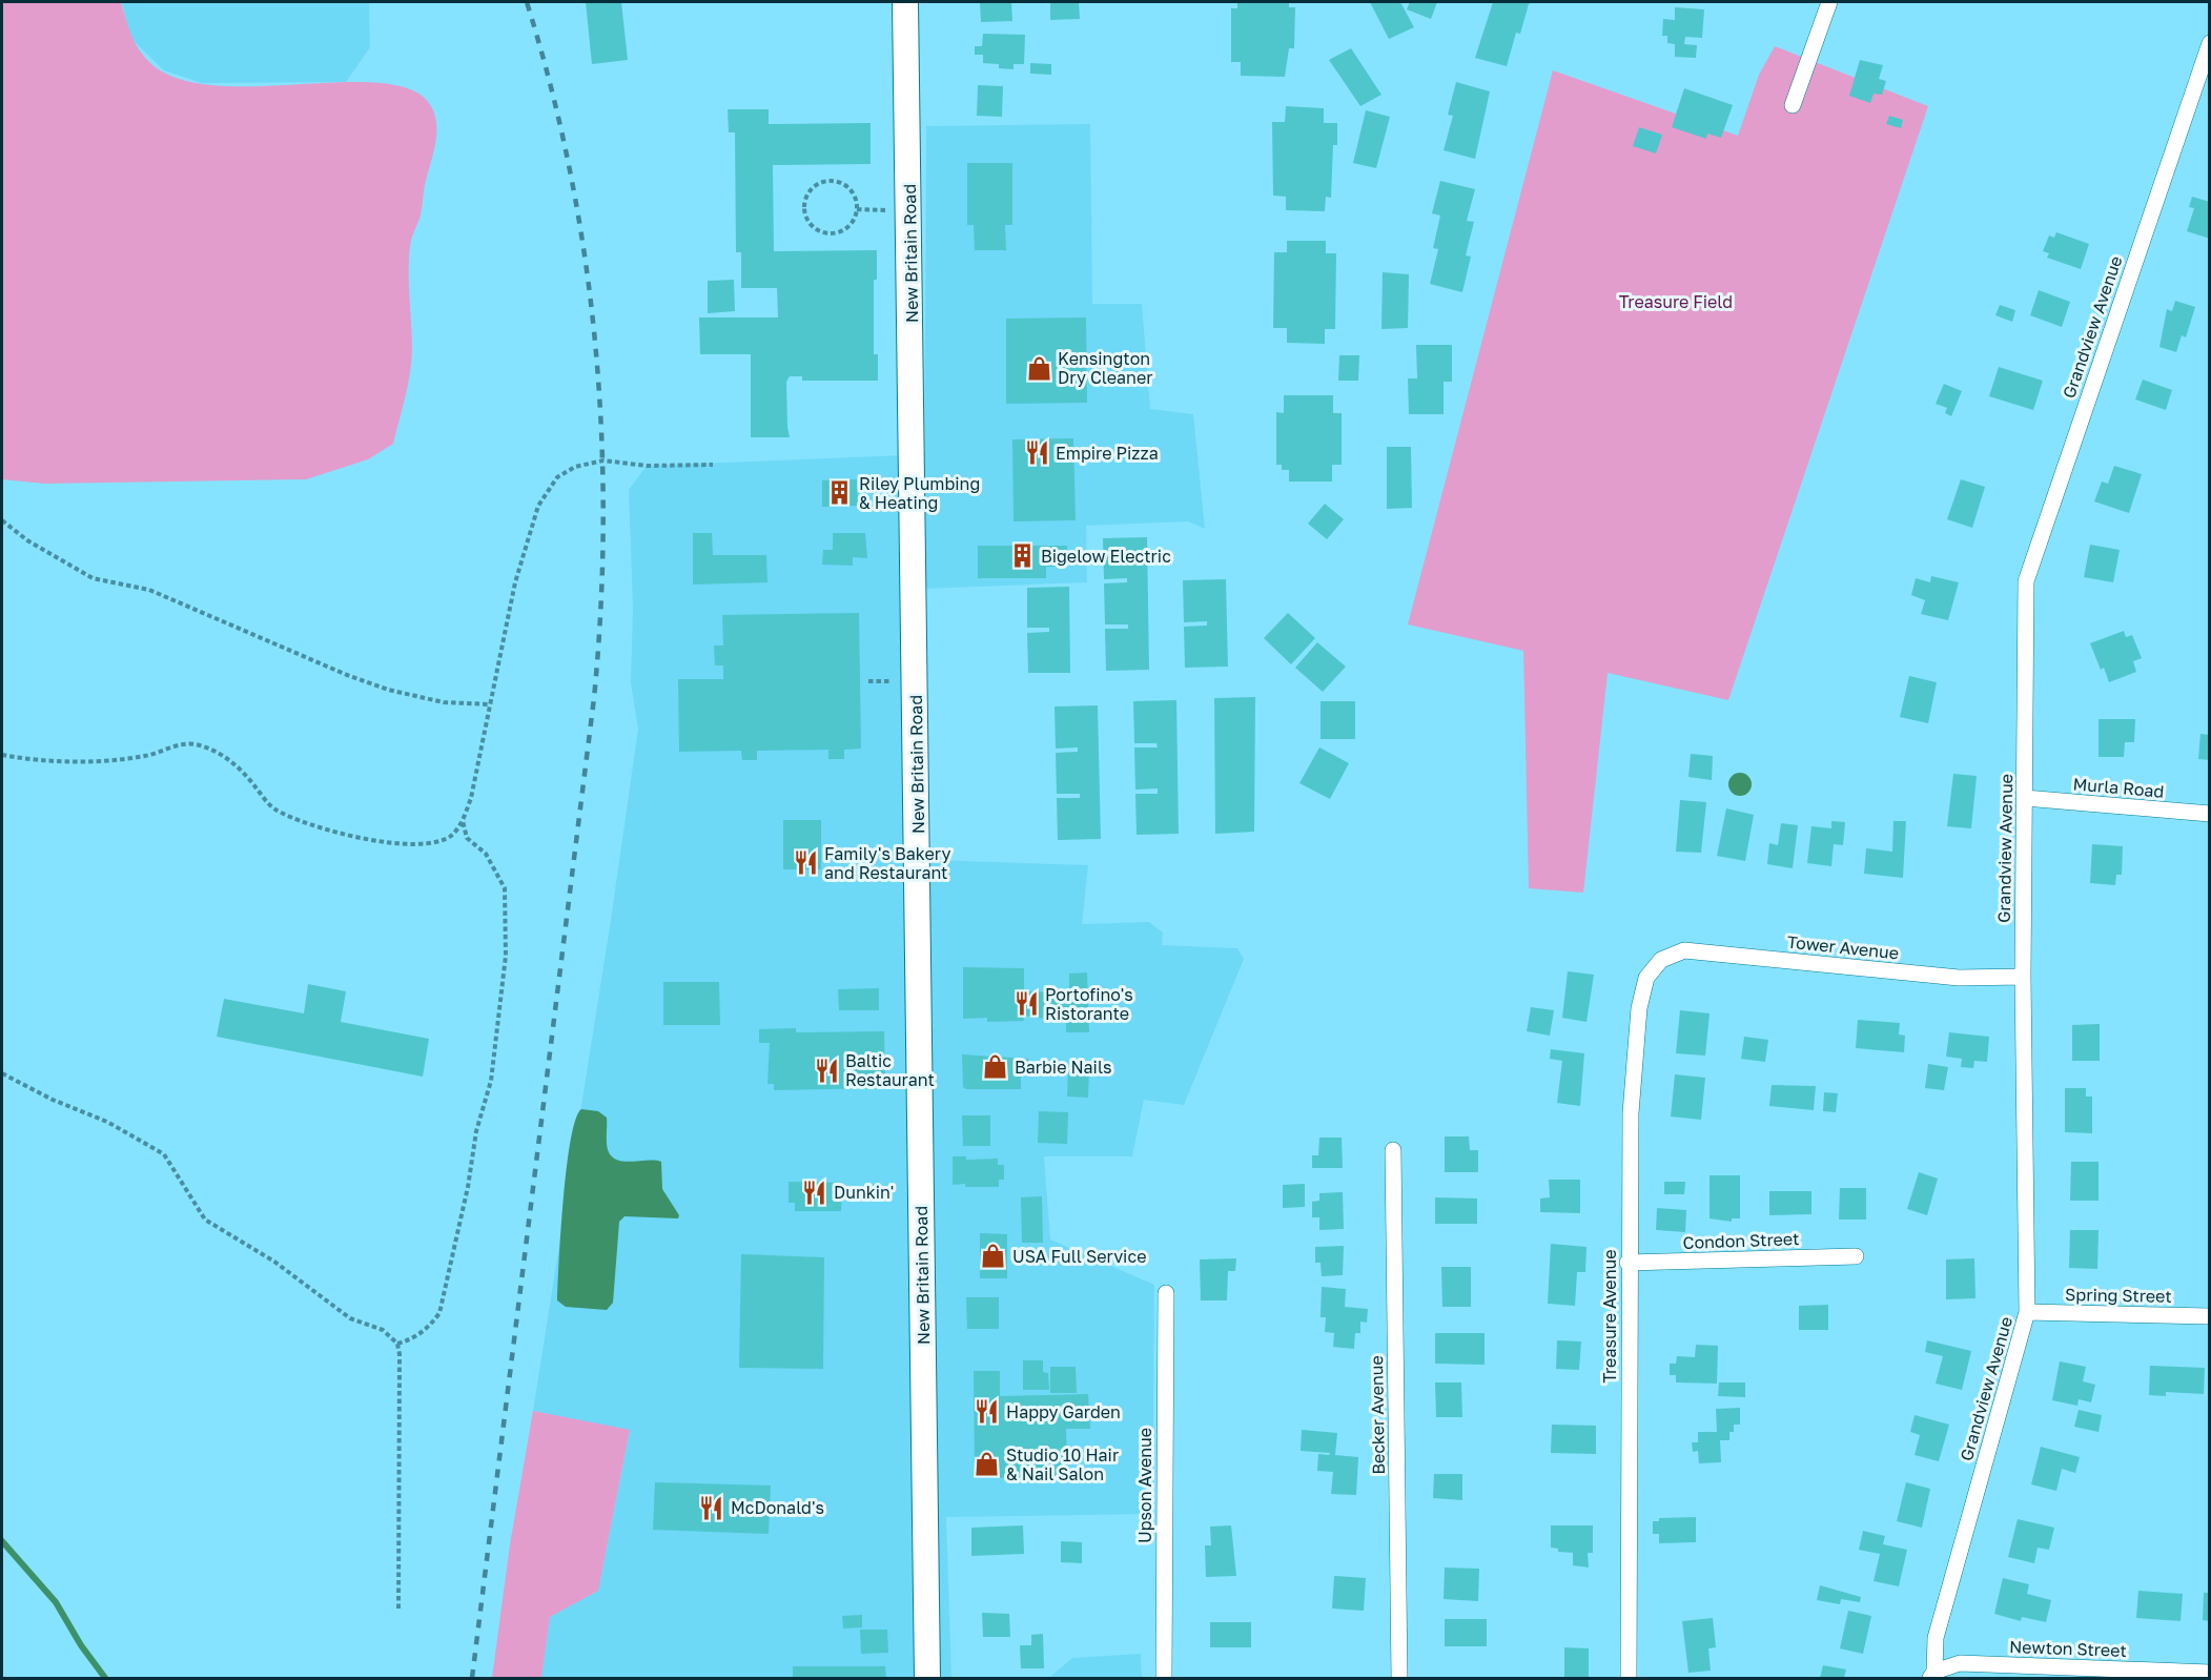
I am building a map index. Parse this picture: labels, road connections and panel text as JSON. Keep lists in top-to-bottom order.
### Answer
{
  "streets": {
    "main road": ["New Britain Road"],
    "street": [
      "Grandview Avenue",
      "Murla Road",
      "Tower Avenue",
      "Condon Street",
      "Spring Street",
      "Treasure Avenue",
      "Becker Avenue",
      "Upson Avenue",
      "Newton Street"
    ]
  },
  "crossings": [
    ["Grandview Avenue", "Murla Road"],
    ["Grandview Avenue", "Tower Avenue"],
    ["Grandview Avenue", "Spring Street"],
    ["Grandview Avenue", "Newton Street"],
    ["Tower Avenue", "Treasure Avenue"],
    ["Condon Street", "Treasure Avenue"]
  ],
  "parks": ["Treasure Field"],
  "places": {
    "shop": [
      "Kensington Dry Cleaner",
      "Barbie Nails",
      "USA Full Service",
      "Studio 10 Hair & Nail Salon"
    ],
    "restaurant": [
      "Empire Pizza",
      "Family's Bakery and Restaurant",
      "Portofino's Ristorante",
      "Baltic Restaurant",
      "Dunkin'",
      "Happy Garden",
      "McDonald's"
    ],
    "building": ["Riley Plumbing & Heating", "Bigelow Electric"]
  }
}
